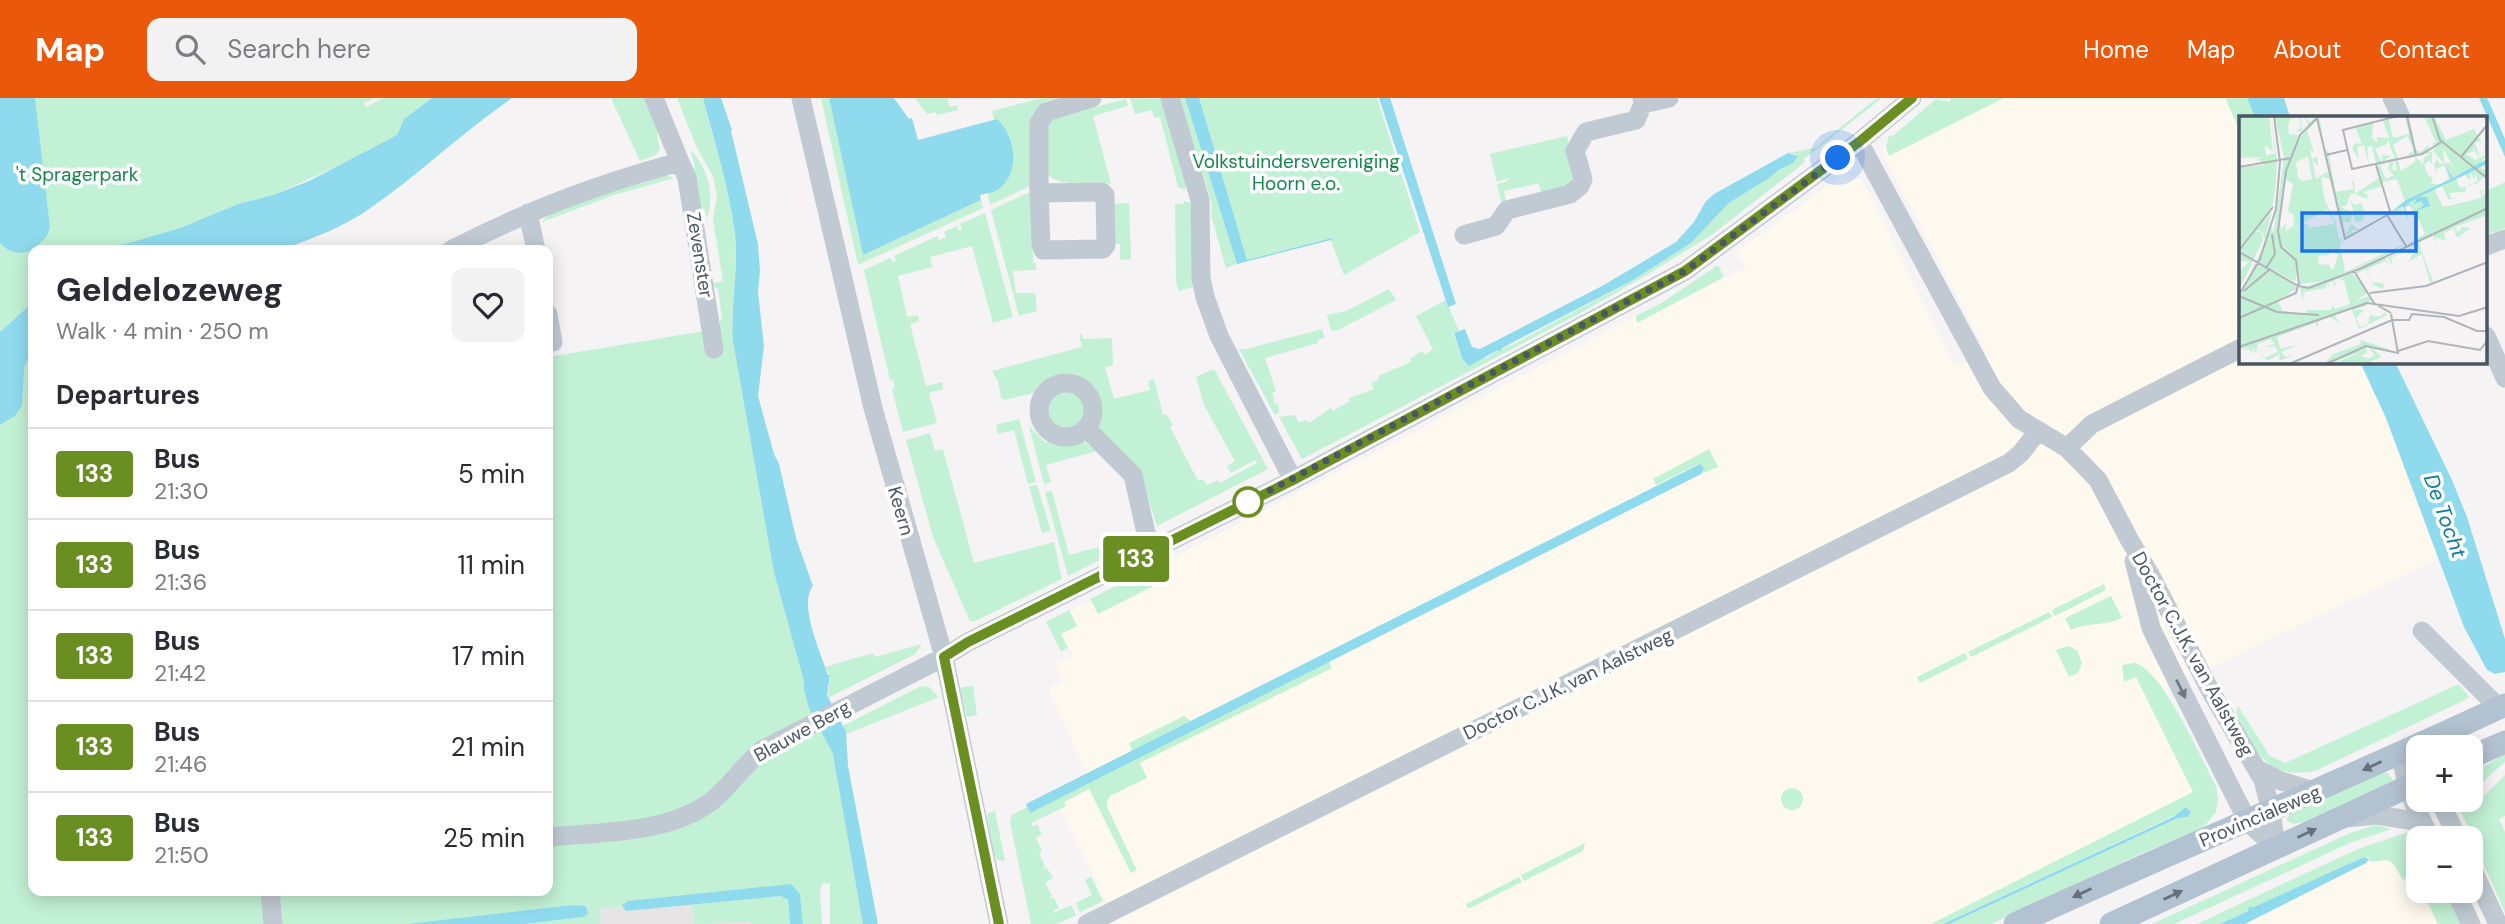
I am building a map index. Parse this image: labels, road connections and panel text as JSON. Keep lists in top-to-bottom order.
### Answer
{
  "streets": {
    "main road": ["Provincialeweg"],
    "street": [
      "Zevenster",
      "Keern",
      "Doctor C.J.K. van Aalstweg",
      "Blauwe Berg"
    ]
  },
  "crossings": [
    ["Keern", "Blauwe Berg"],
    ["Doctor C.J.K. van Aalstweg", "Blauwe Berg"],
    ["Doctor C.J.K. van Aalstweg", "Provincialeweg"]
  ],
  "water": ["De Tocht"],
  "parks": ["Volkstuindersvereniging Hoorn e.o.", "'t Spragerpark"],
  "lines": ["bus line 133"],
  "page": {
    "header": "Map",
    "search": "Search here",
    "nav": [
      "Home",
      "Map",
      "About",
      "Contact"
    ],
    "on_map": "133",
    "heading": [
      ["Geldelozeweg", "Walk · 4 min · 250 m"],
      "Departures"
    ],
    "list": [
      {
        "mark": "133",
        "name": "Bus",
        "note": "21:30",
        "value": "5 min"
      },
      {
        "mark": "133",
        "name": "Bus",
        "note": "21:36",
        "value": "11 min"
      },
      {
        "mark": "133",
        "name": "Bus",
        "note": "21:42",
        "value": "17 min"
      },
      {
        "mark": "133",
        "name": "Bus",
        "note": "21:46",
        "value": "21 min"
      },
      {
        "mark": "133",
        "name": "Bus",
        "note": "21:50",
        "value": "25 min"
      }
    ],
    "map_buttons": ["+", "−"]
  }
}
